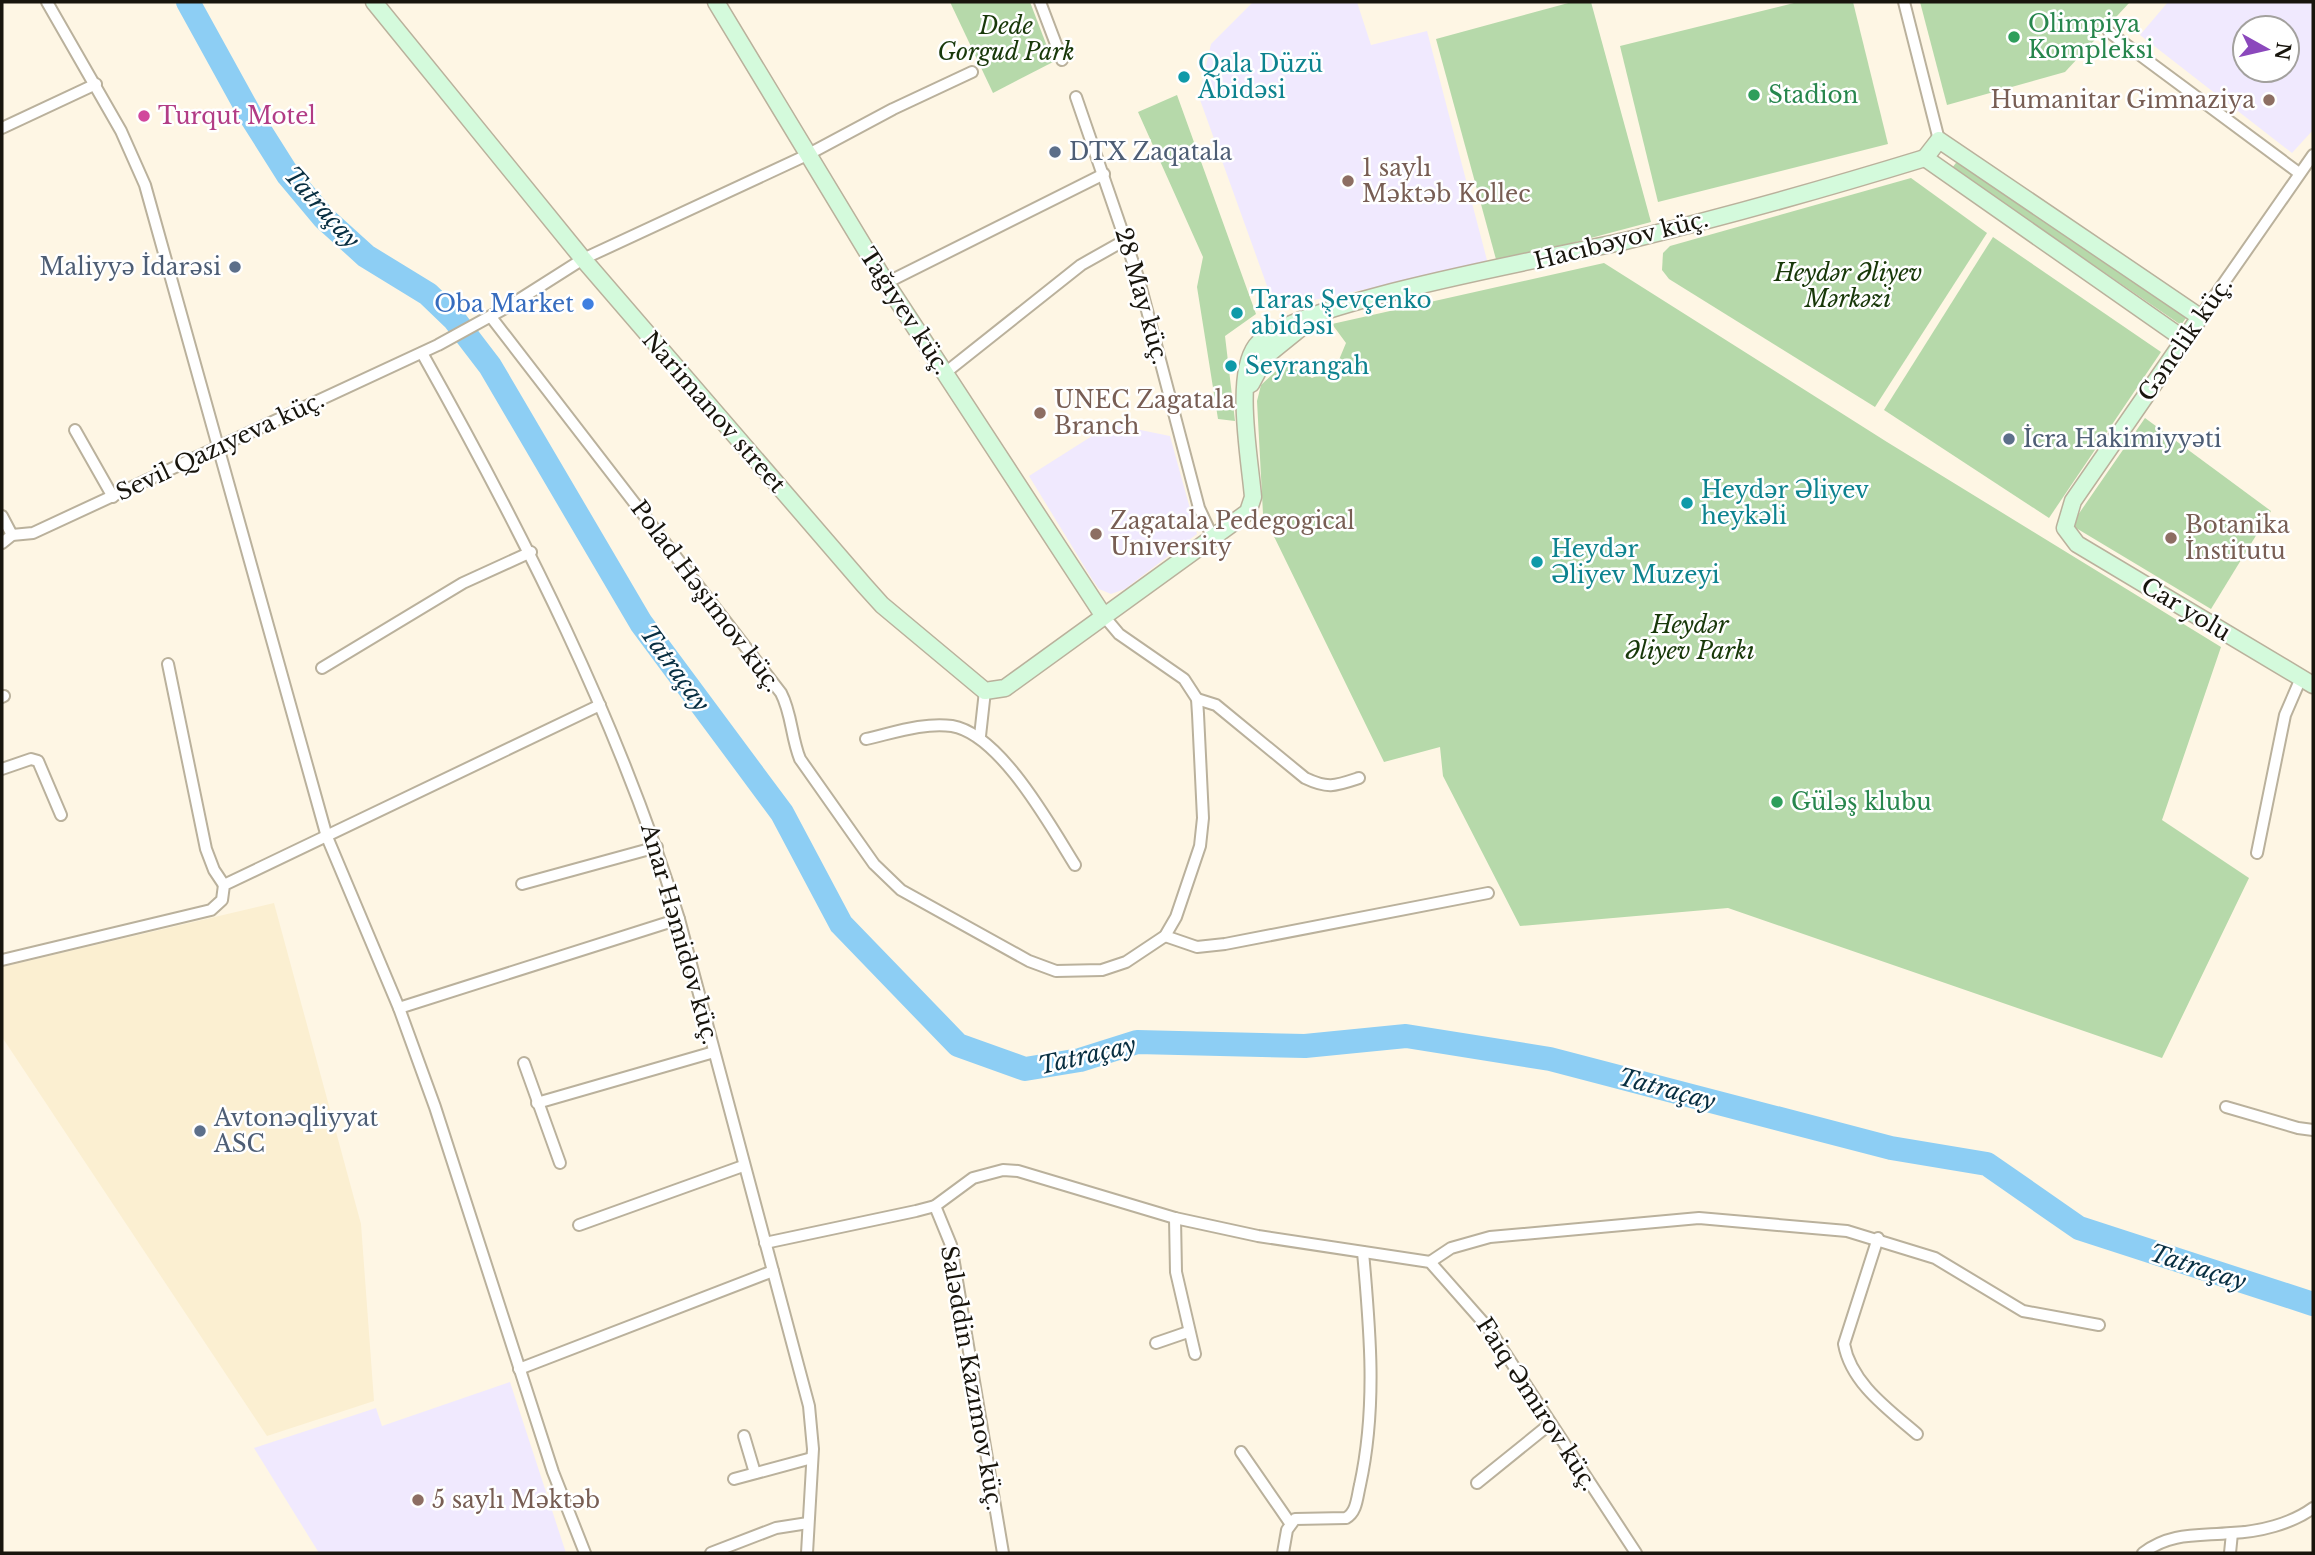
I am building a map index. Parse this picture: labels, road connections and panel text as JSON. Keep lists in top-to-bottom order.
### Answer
{
  "streets": {
    "street": [
      "Hacıbəyov küç.",
      "28 May küç.",
      "Tağıyev küç.",
      "Gənclik küç.",
      "Narimanov street",
      "Sevil Qazıyeva küç.",
      "Polad Həşimov küç.",
      "Car yolu",
      "Anar Həmidov küç.",
      "Saləddin Kazımov küç.",
      "Faiq Əmirov küç."
    ]
  },
  "crossings": [
    ["Hacıbəyov küç.", "28 May küç."],
    ["Gənclik küç.", "Car yolu"],
    ["Sevil Qazıyeva küç.", "Polad Həşimov küç."],
    ["Sevil Qazıyeva küç.", "Anar Həmidov küç."]
  ],
  "water": ["Tatraçay"],
  "parks": ["Dede Gorgud Park", "Heydər Əliyev Mərkəzi", "Heydər Əliyev Parkı"],
  "places": [
    "Olimpiya Kompleksi",
    "Qala Düzü Abidəsi",
    "Stadion",
    "Humanitar Gimnaziya",
    "Turqut Motel",
    "DTX Zaqatala",
    "1 saylı Məktəb Kollec",
    "Maliyyə İdarəsi",
    "Oba Market",
    "Taras Şevçenko abidəsi",
    "Seyrangah",
    "UNEC Zagatala Branch",
    "İcra Hakimiyyəti",
    "Heydər Əliyev heykəli",
    "Zagatala Pedegogical University",
    "Botanika İnstitutu",
    "Heydər Əliyev Muzeyi",
    "Güləş klubu",
    "Avtonəqliyyat ASC",
    "5 saylı Məktəb"
  ],
  "north": "right"
}
